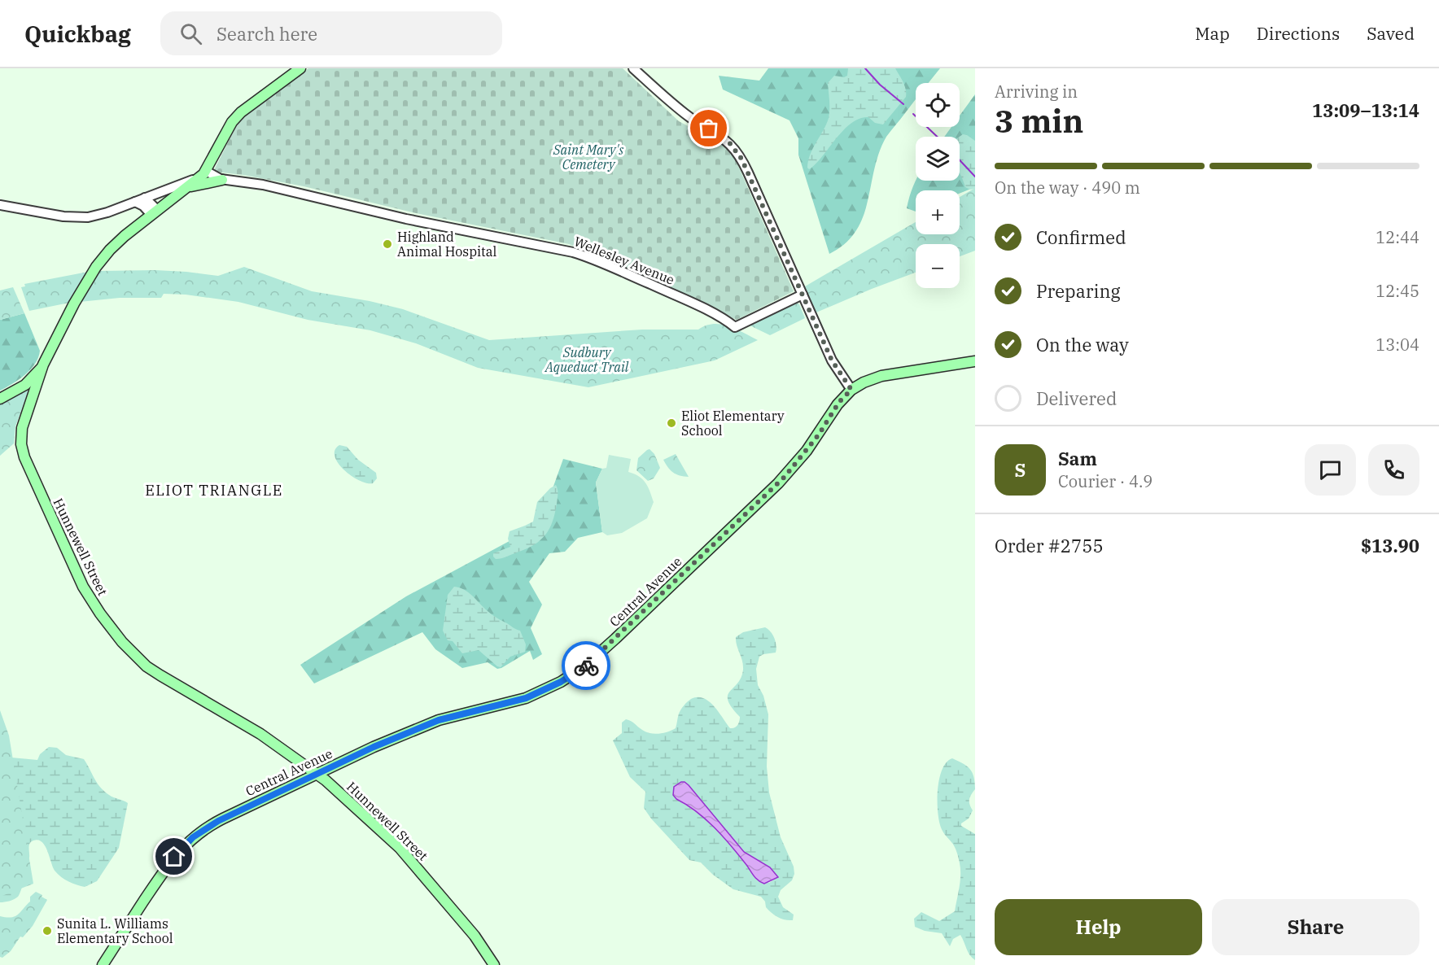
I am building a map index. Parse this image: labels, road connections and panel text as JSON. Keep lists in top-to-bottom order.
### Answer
{
  "streets": {
    "main road": ["Hunnewell Street", "Central Avenue"],
    "street": ["Wellesley Avenue"]
  },
  "crossings": [
    ["Hunnewell Street", "Central Avenue"]
  ],
  "districts": ["ELIOT TRIANGLE"],
  "parks": ["Saint Mary's Cemetery", "Sudbury Aqueduct Trail"],
  "places": ["Highland Animal Hospital", "Eliot Elementary School", "Sunita L. Williams Elementary School"],
  "page": {
    "header": "Quickbag",
    "search": "Search here",
    "nav": ["Map", "Directions", "Saved"],
    "heading": ["3 min", "Arriving in", "13:09–13:14"],
    "panel": [
      "Sam",
      "Courier · 4.9",
      "Order #2755",
      "$13.90"
    ],
    "map_buttons": ["+", "−"],
    "bar": "On the way · 490 m",
    "list": [
      ["Confirmed", "12:44"],
      ["Preparing", "12:45"],
      ["On the way", "13:04"],
      "Delivered"
    ],
    "round": "S",
    "buttons": ["Help", "Share"]
  }
}
